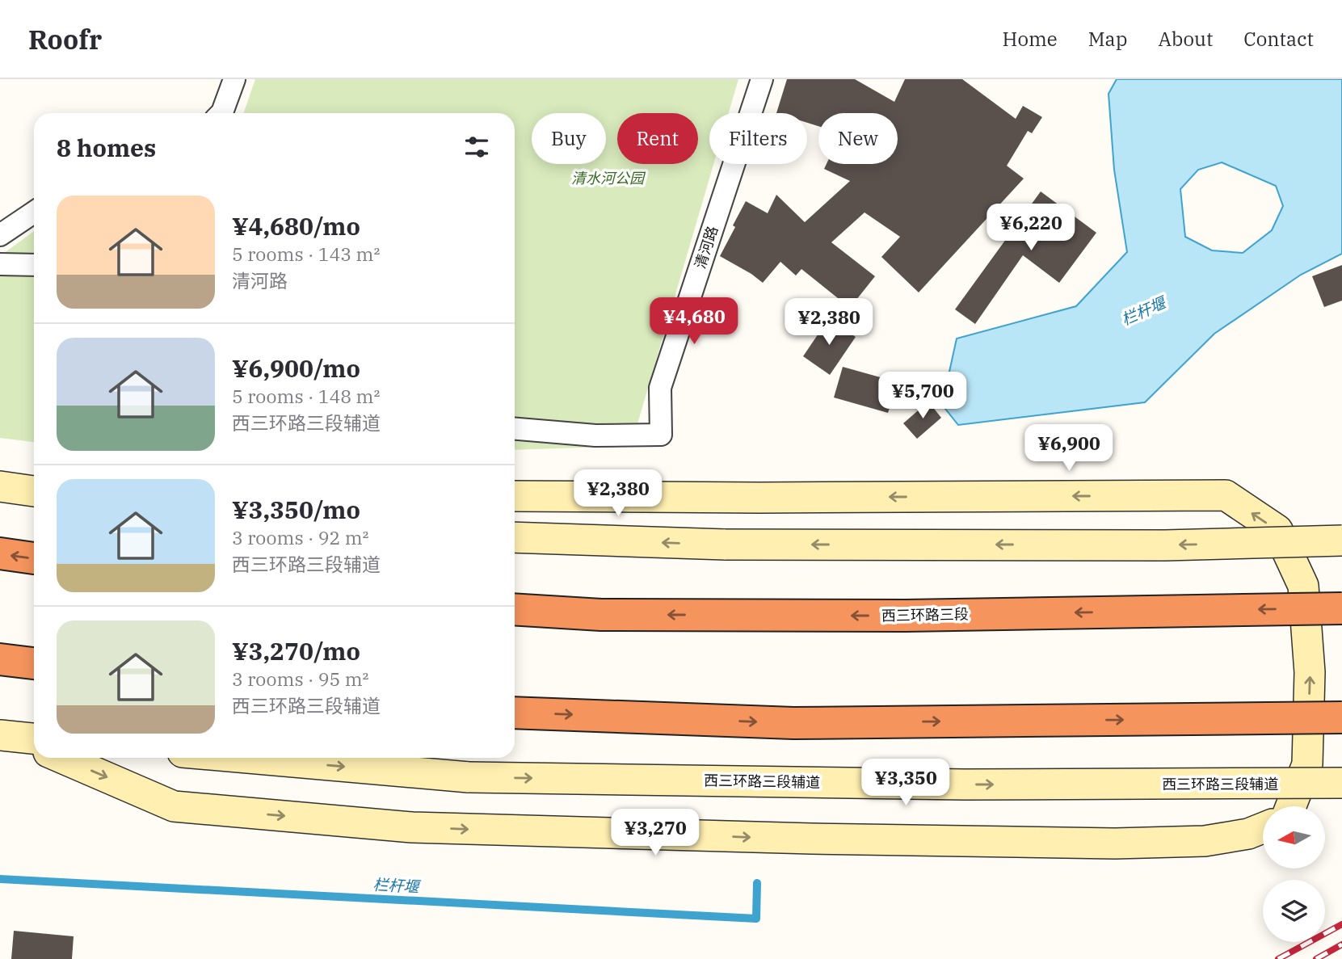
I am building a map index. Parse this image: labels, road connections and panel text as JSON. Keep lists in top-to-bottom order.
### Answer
{
  "streets": {
    "highway": ["西三环路三段"],
    "main road": ["西三环路三段辅道"],
    "street": ["清河路"]
  },
  "water": ["栏杆堰"],
  "parks": ["清水河公园"],
  "north": "left",
  "page": {
    "header": "Roofr",
    "nav": [
      "Home",
      "Map",
      "About",
      "Contact"
    ],
    "chip": [
      "Buy",
      "Rent",
      "Filters",
      "New"
    ],
    "heading": "8 homes",
    "list": [
      {
        "name": "¥4,680/mo",
        "note": "5 rooms · 143 m² · 清河路"
      },
      {
        "name": "¥6,900/mo",
        "note": "5 rooms · 148 m² · 西三环路三段辅道"
      },
      {
        "name": "¥3,350/mo",
        "note": "3 rooms · 92 m² · 西三环路三段辅道"
      },
      {
        "name": "¥3,270/mo",
        "note": "3 rooms · 95 m² · 西三环路三段辅道"
      }
    ],
    "price": [
      "¥6,220",
      "¥4,680",
      "¥2,380",
      "¥5,700",
      "¥6,900",
      "¥2,380",
      "¥3,350",
      "¥3,270"
    ]
  }
}
